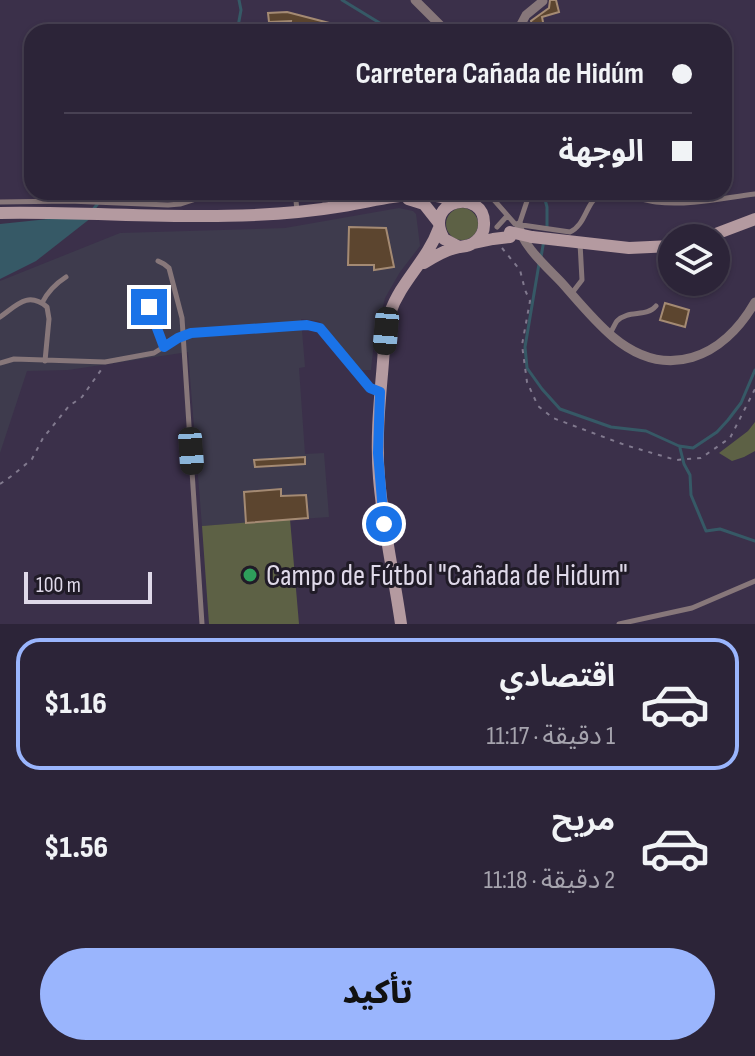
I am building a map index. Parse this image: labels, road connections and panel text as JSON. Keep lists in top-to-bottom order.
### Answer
{
  "places": ["Campo de Fútbol \"Cañada de Hidum\""],
  "scale_bar": "100 m",
  "page": {
    "banner": ["Carretera Cañada de Hidúm", "الوجهة"],
    "scale": "100 m",
    "list": [
      {
        "name": "اقتصادي",
        "note": "1 دقيقة · 11:17",
        "value": "$1.16"
      },
      {
        "name": "مريح",
        "note": "2 دقيقة · 11:18",
        "value": "$1.56"
      }
    ],
    "buttons": "تأكيد"
  }
}
